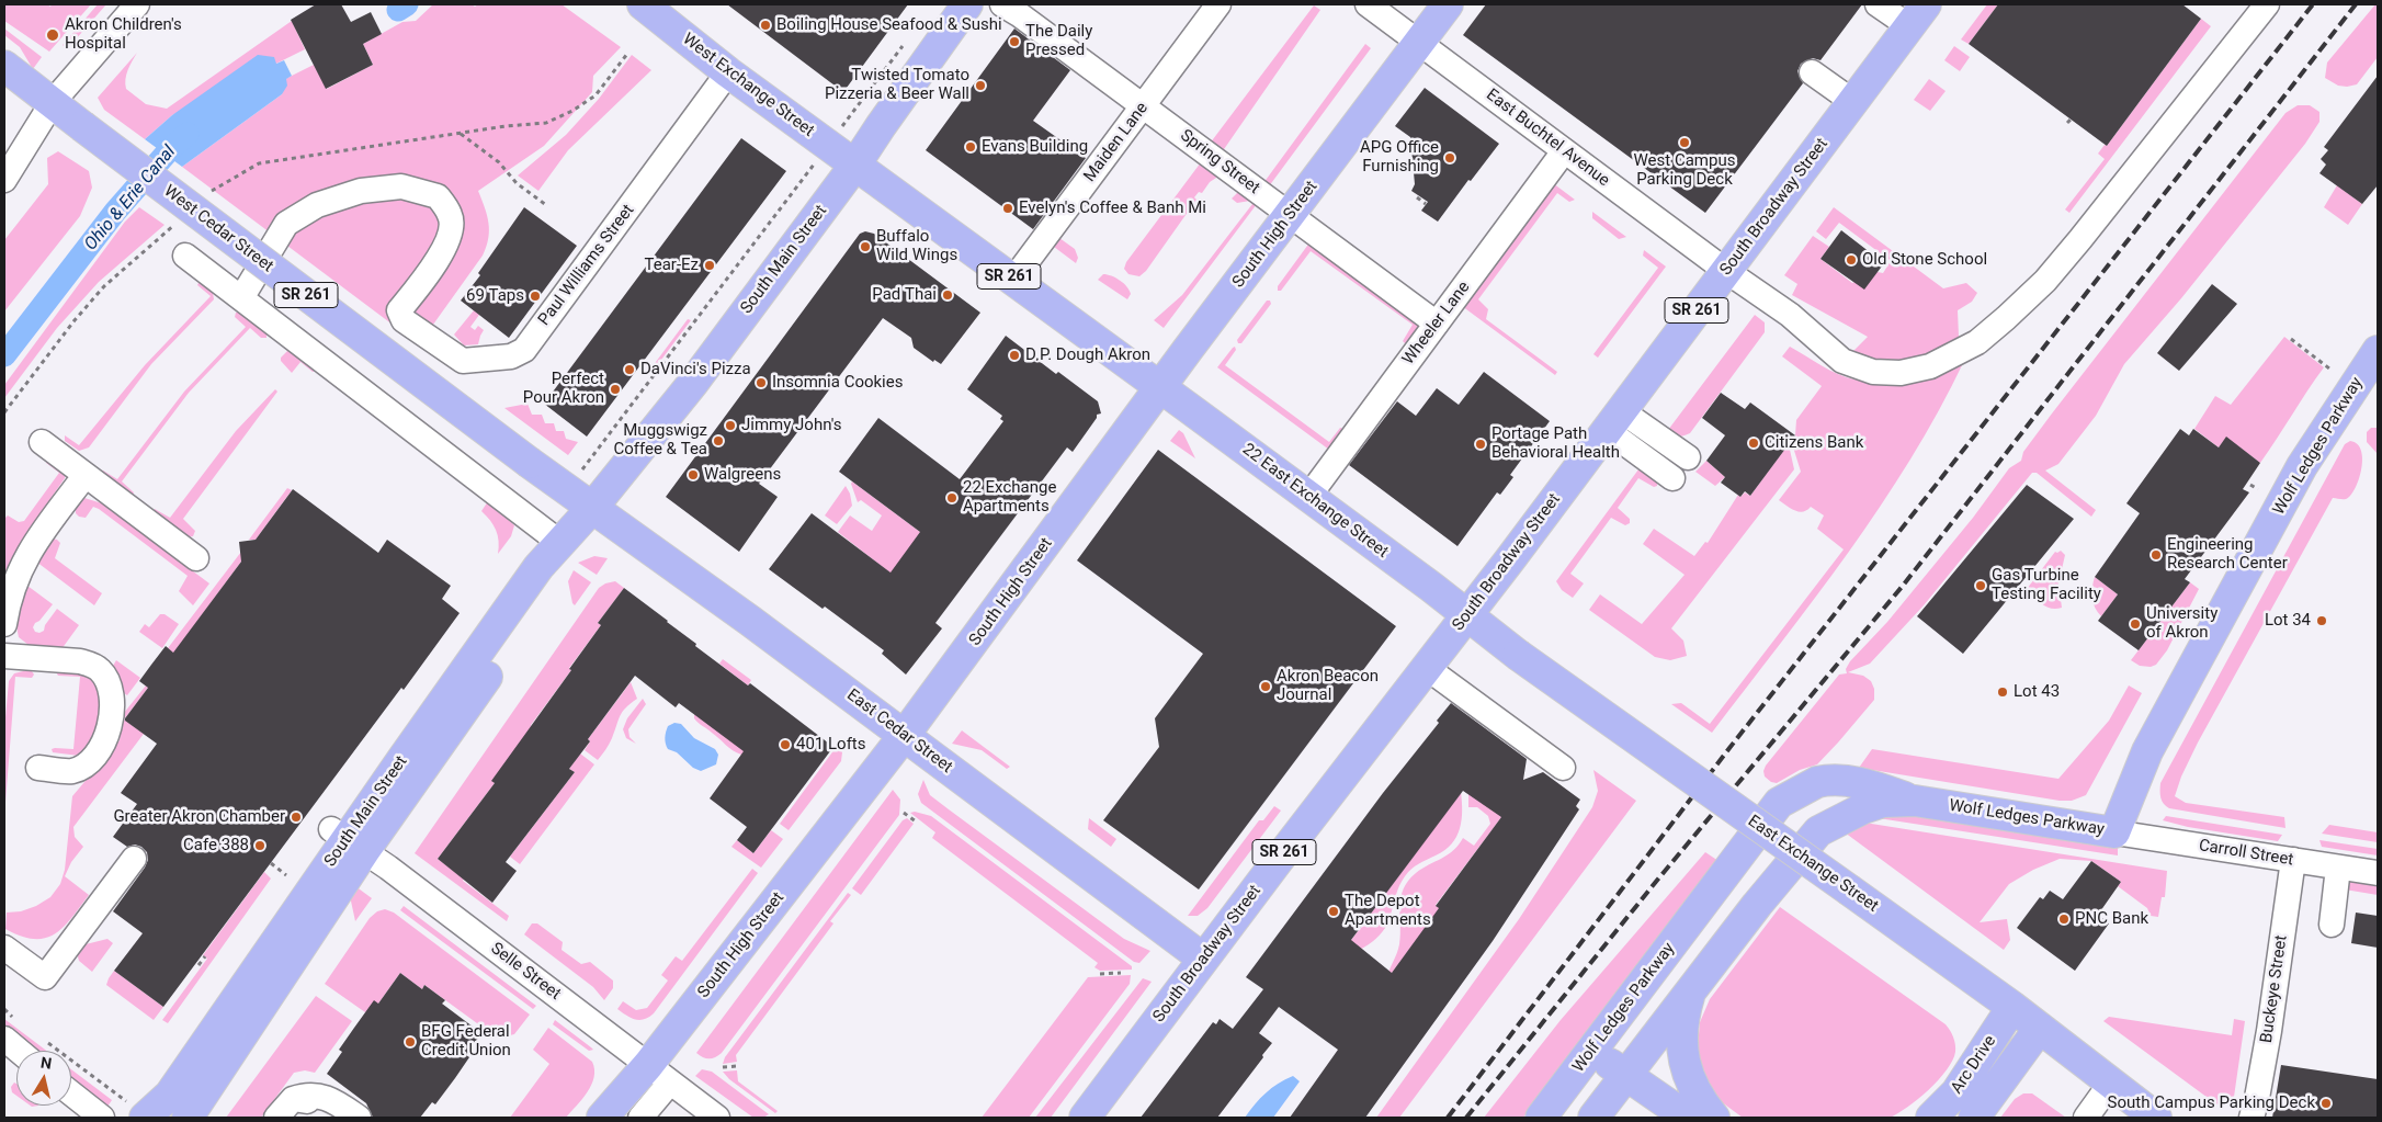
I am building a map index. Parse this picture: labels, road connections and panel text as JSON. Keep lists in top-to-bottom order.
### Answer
{
  "streets": {
    "main road": [
      "West Exchange Street",
      "South Broadway Street",
      "West Cedar Street",
      "South High Street",
      "South Main Street",
      "SR 261",
      "Wolf Ledges Parkway",
      "22 East Exchange Street",
      "East Cedar Street",
      "East Exchange Street",
      "Arc Drive"
    ],
    "street": [
      "East Buchtel Avenue",
      "Maiden Lane",
      "Spring Street",
      "Paul Williams Street",
      "Wheeler Lane",
      "Carroll Street",
      "Selle Street",
      "Buckeye Street"
    ]
  },
  "crossings": [
    ["West Exchange Street", "South Main Street"],
    ["West Exchange Street", "Paul Williams Street"],
    ["West Exchange Street", "SR 261"],
    ["East Buchtel Avenue", "South Broadway Street"],
    ["East Buchtel Avenue", "South High Street"],
    ["East Buchtel Avenue", "Wheeler Lane"],
    ["Maiden Lane", "Spring Street"],
    ["Maiden Lane", "SR 261"],
    ["Spring Street", "South High Street"],
    ["Spring Street", "Wheeler Lane"],
    ["South Broadway Street", "22 East Exchange Street"],
    ["South Broadway Street", "East Cedar Street"],
    ["South Broadway Street", "East Exchange Street"],
    ["West Cedar Street", "South Main Street"],
    ["West Cedar Street", "East Cedar Street"],
    ["South High Street", "SR 261"],
    ["South High Street", "22 East Exchange Street"],
    ["South High Street", "East Cedar Street"],
    ["South High Street", "Selle Street"],
    ["South Main Street", "SR 261"],
    ["South Main Street", "East Cedar Street"],
    ["South Main Street", "Selle Street"],
    ["SR 261", "22 East Exchange Street"],
    ["Wheeler Lane", "22 East Exchange Street"],
    ["Wolf Ledges Parkway", "Carroll Street"],
    ["22 East Exchange Street", "East Exchange Street"],
    ["Carroll Street", "Buckeye Street"],
    ["East Exchange Street", "Arc Drive"]
  ],
  "water": ["Ohio & Erie Canal"],
  "places": [
    "Boiling House Seafood & Sushi",
    "Akron Children's Hospital",
    "The Daily Pressed",
    "Twisted Tomato Pizzeria & Beer Wall",
    "West Campus Parking Deck",
    "Evans Building",
    "APG Office Furnishing",
    "Evelyn's Coffee & Banh Mi",
    "Buffalo Wild Wings",
    "Old Stone School",
    "Tear-Ez",
    "Pad Thai",
    "69 Taps",
    "D.P. Dough Akron",
    "DaVinci's Pizza",
    "Insomnia Cookies",
    "Perfect Pour Akron",
    "Jimmy John's",
    "Muggswigz Coffee & Tea",
    "Citizens Bank",
    "Portage Path Behavioral Health",
    "Walgreens",
    "22 Exchange Apartments",
    "Engineering Research Center",
    "Gas Turbine Testing Facility",
    "Lot 34",
    "University of Akron",
    "Akron Beacon Journal",
    "Lot 43",
    "401 Lofts",
    "Greater Akron Chamber",
    "Cafe 388",
    "The Depot Apartments",
    "PNC Bank",
    "BFG Federal Credit Union",
    "South Campus Parking Deck"
  ],
  "north": "top"
}
